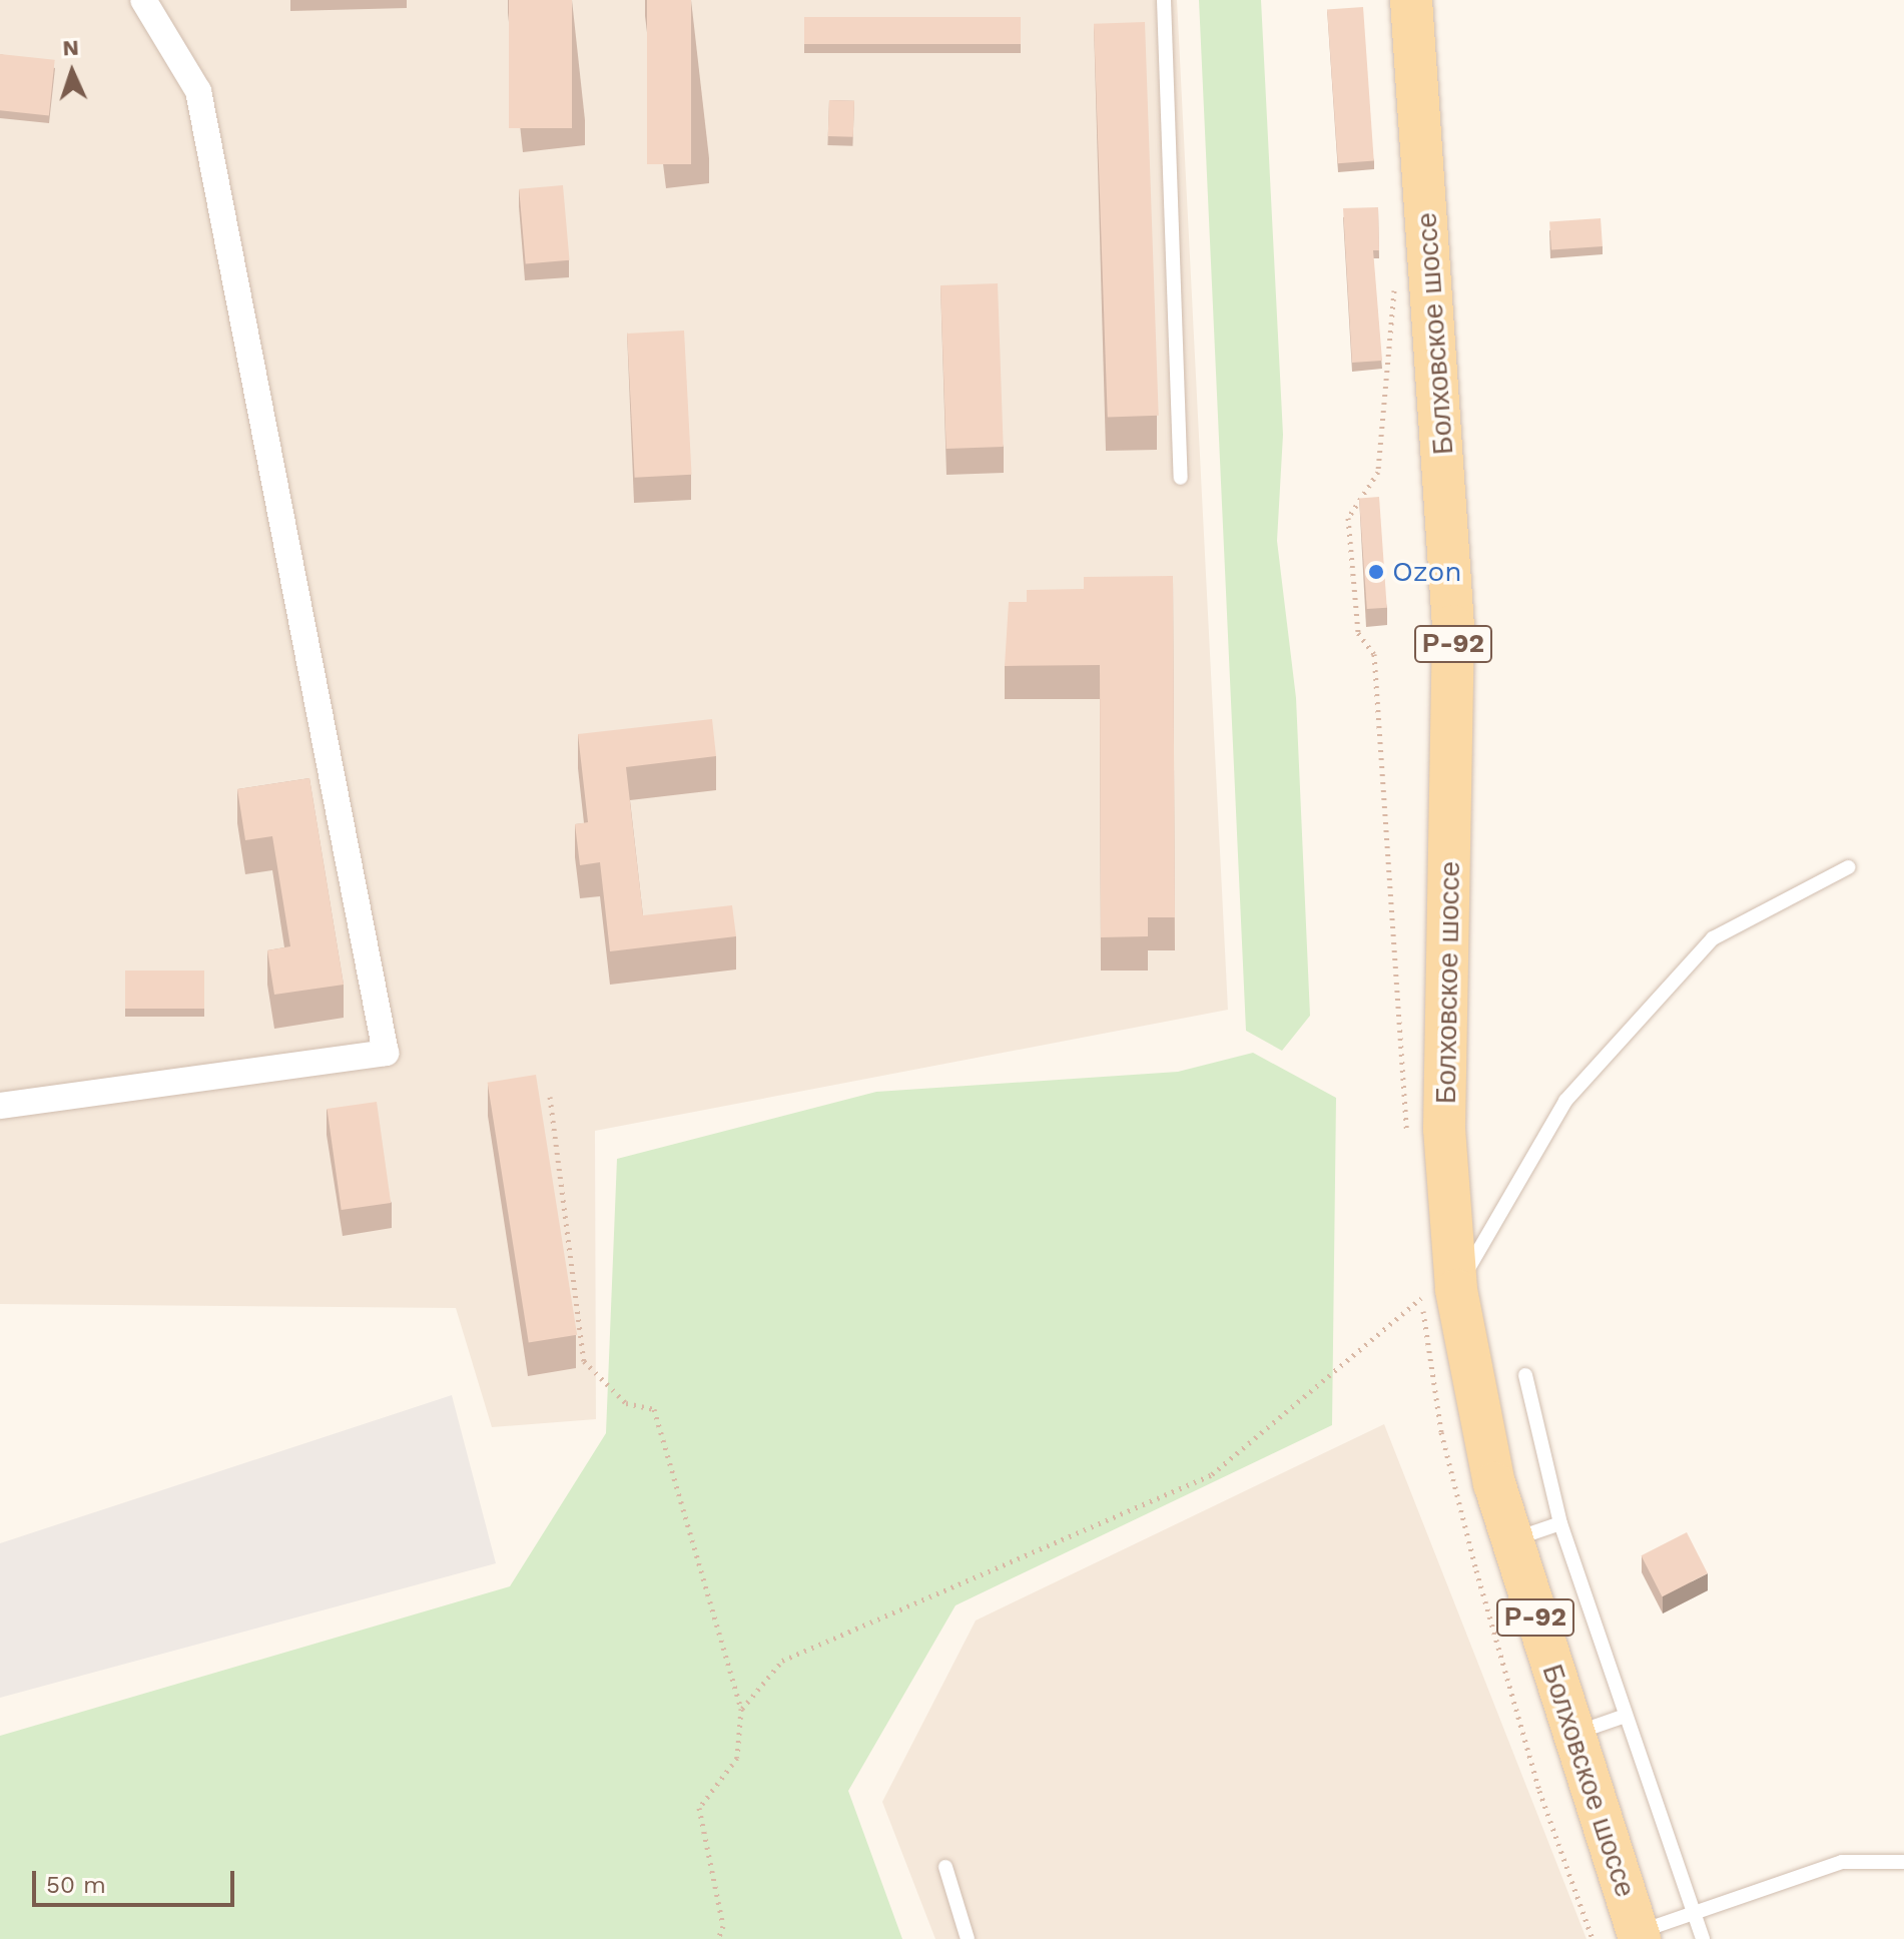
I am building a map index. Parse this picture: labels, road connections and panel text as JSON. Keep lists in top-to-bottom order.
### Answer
{
  "streets": {
    "main road": ["Болховское шоссе", "Р-92"]
  },
  "places": ["Ozon"],
  "scale_bar": "50 m",
  "north": "top"
}
